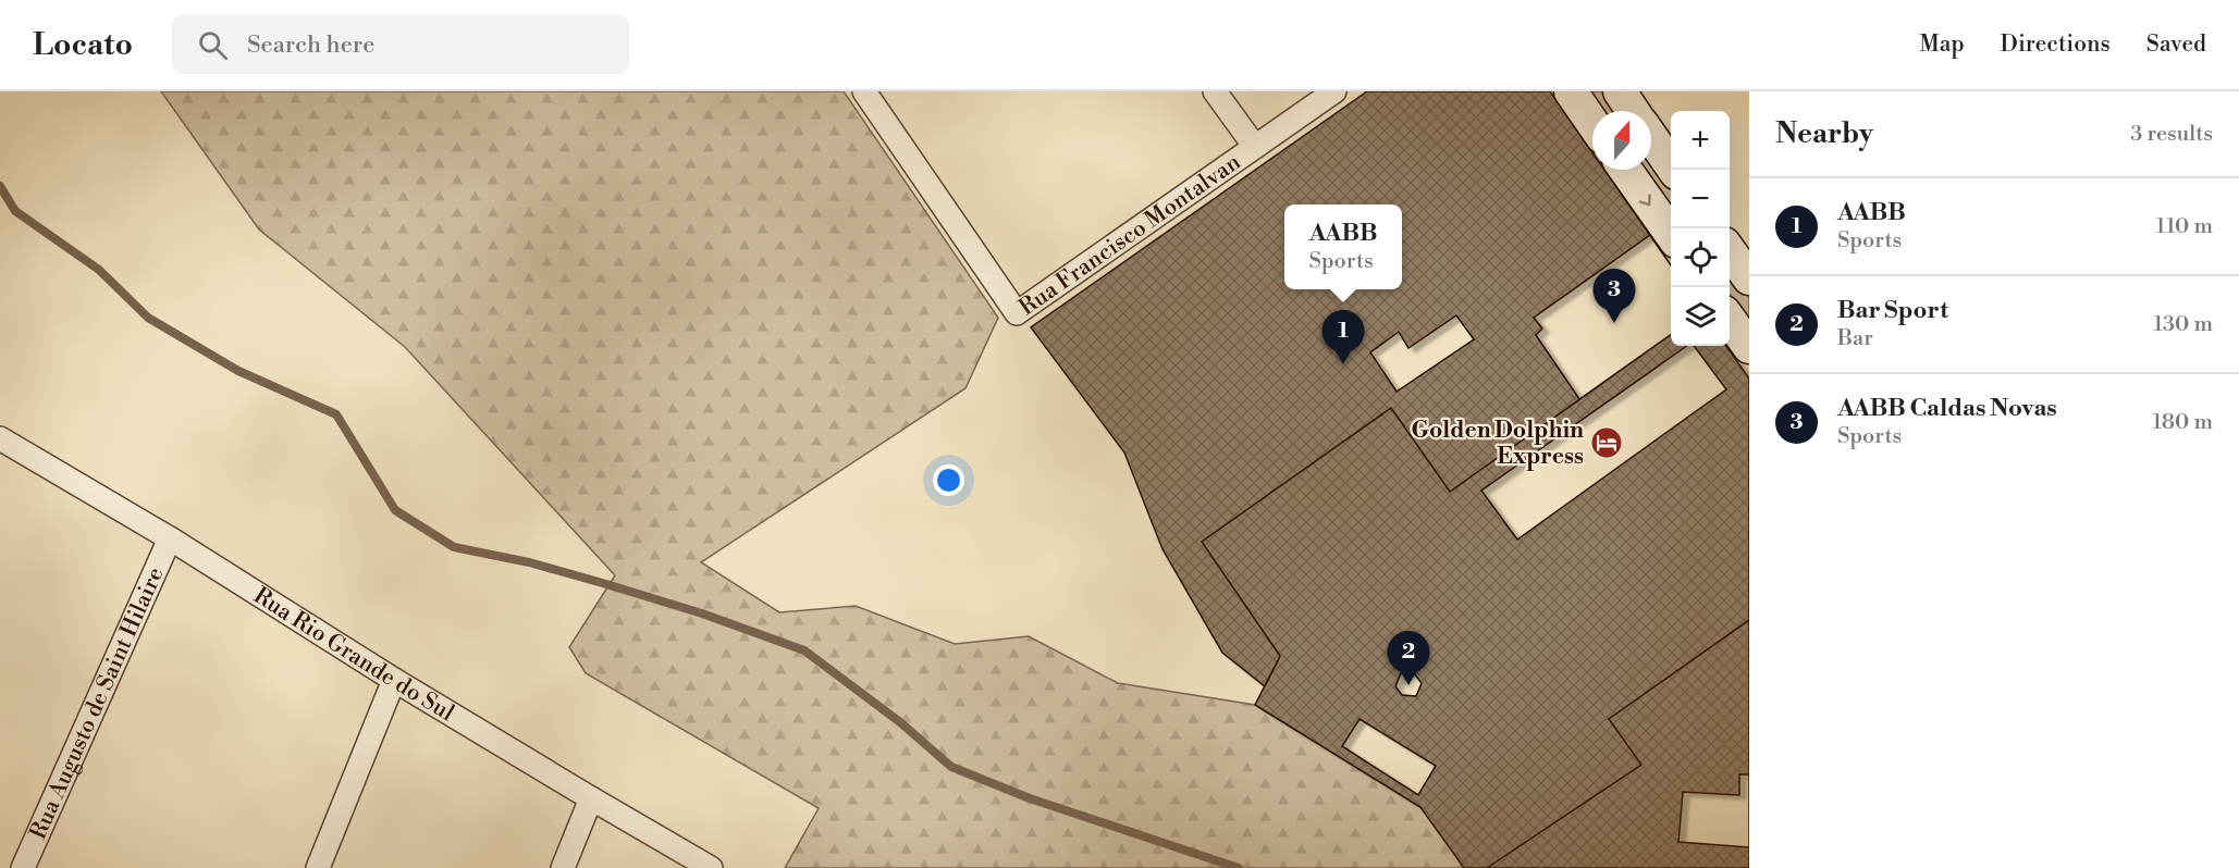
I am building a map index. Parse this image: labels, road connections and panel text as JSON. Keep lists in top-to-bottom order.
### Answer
{
  "streets": {
    "street": ["Rua Francisco Montalvan", "Rua Rio Grande do Sul", "Rua Augusto de Saint Hilaire"]
  },
  "crossings": [
    ["Rua Rio Grande do Sul", "Rua Augusto de Saint Hilaire"]
  ],
  "places": {
    "hotel": ["Golden Dolphin Express"]
  },
  "north": "top",
  "page": {
    "header": "Locato",
    "search": "Search here",
    "nav": ["Map", "Directions", "Saved"],
    "heading": ["Nearby", "3 results"],
    "map_buttons": ["+", "−"],
    "list": [
      {
        "mark": "1",
        "name": "AABB",
        "note": "Sports",
        "value": "110 m"
      },
      {
        "mark": "2",
        "name": "Bar Sport",
        "note": "Bar",
        "value": "130 m"
      },
      {
        "mark": "3",
        "name": "AABB Caldas Novas",
        "note": "Sports",
        "value": "180 m"
      }
    ],
    "popup": ["AABB", "Sports"],
    "pins": ["3", "1", "2"]
  }
}
